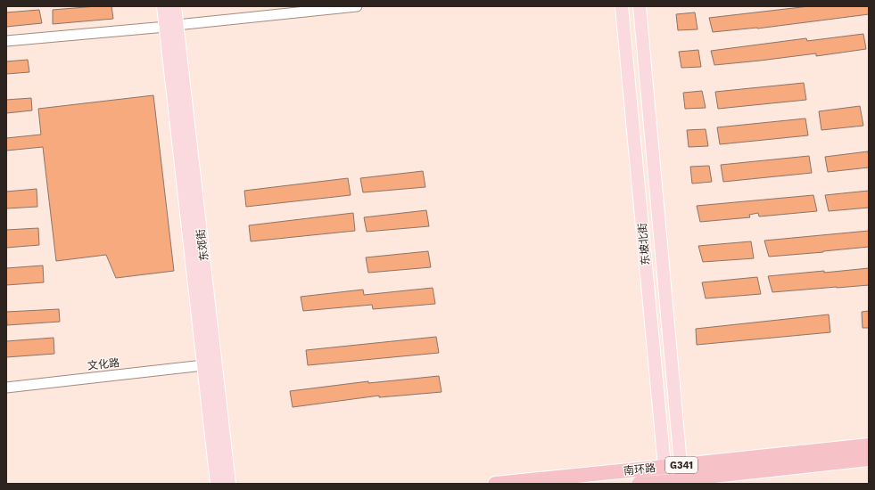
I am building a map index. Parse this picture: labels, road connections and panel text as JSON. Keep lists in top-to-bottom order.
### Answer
{
  "streets": {
    "highway": ["G341", "南环路"],
    "main road": ["东坡北街", "东郊街"],
    "street": ["文化路"]
  },
  "crossings": [
    ["东坡北街", "南环路"],
    ["东郊街", "文化路"]
  ]
}
